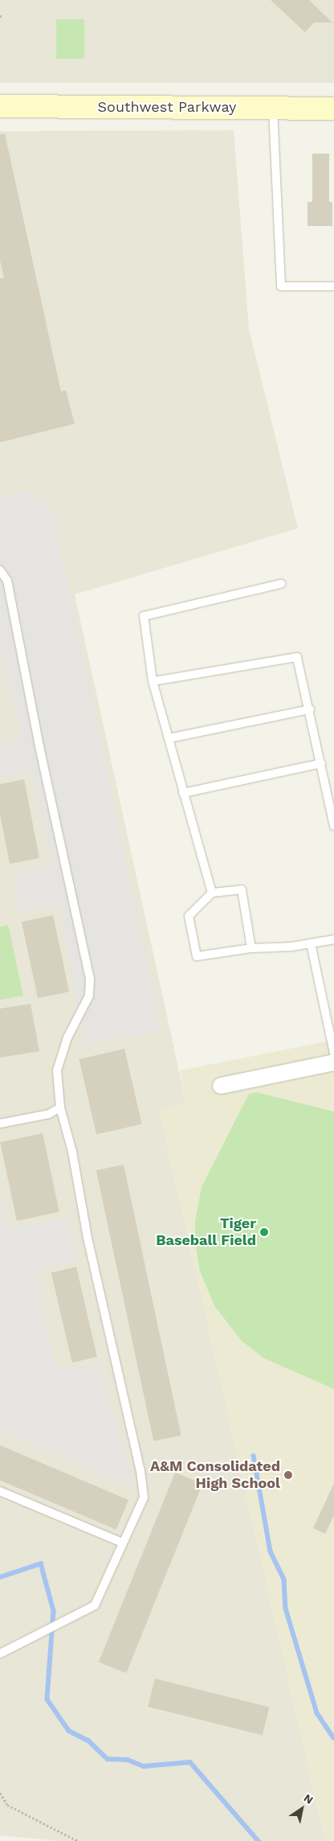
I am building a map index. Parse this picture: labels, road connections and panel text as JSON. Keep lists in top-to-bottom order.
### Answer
{
  "streets": {
    "main road": ["Southwest Parkway"]
  },
  "places": ["Tiger Baseball Field", "A&M Consolidated High School"],
  "north": "top right"
}
